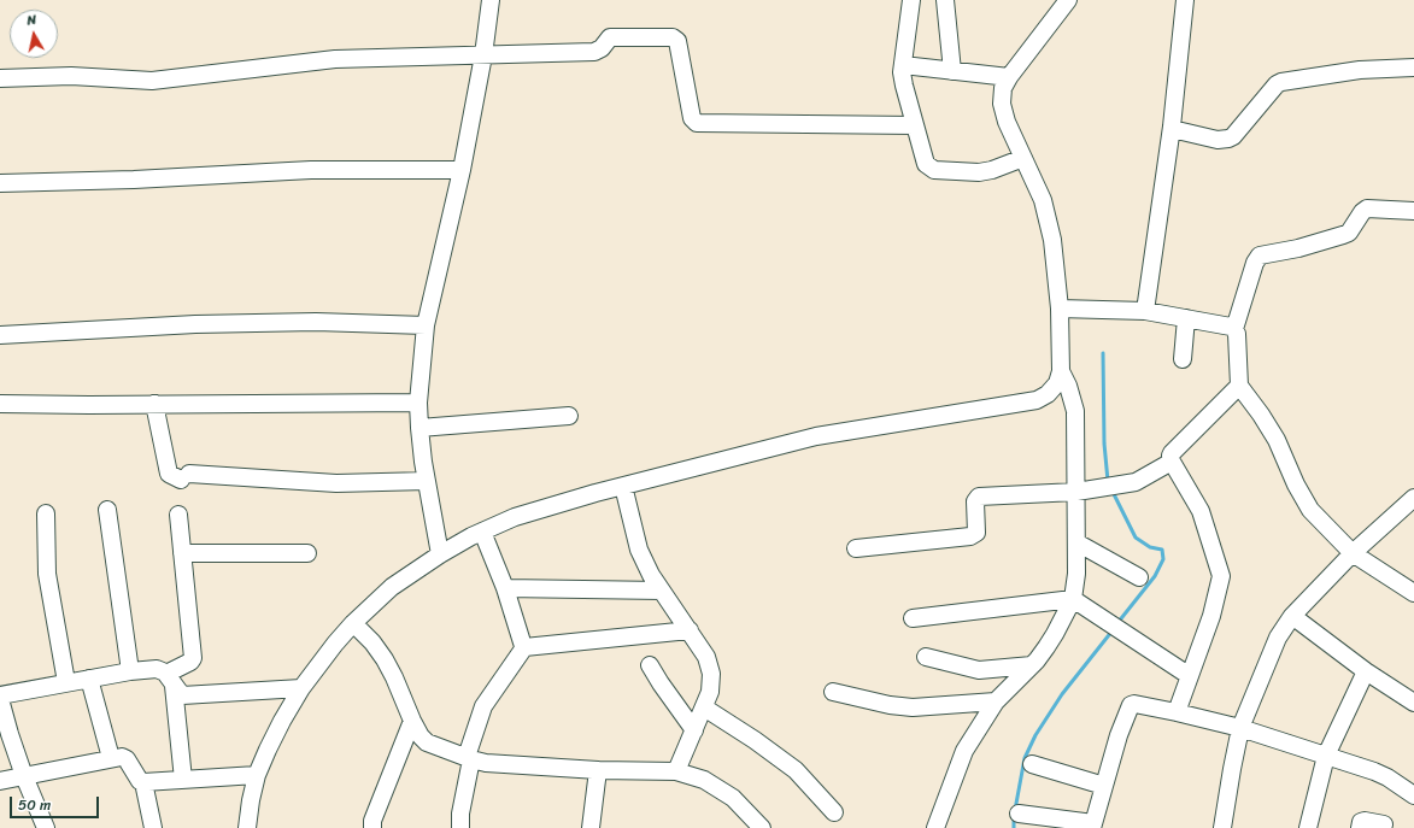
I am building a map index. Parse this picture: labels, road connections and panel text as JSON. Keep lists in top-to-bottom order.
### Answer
{
  "scale_bar": "50 m",
  "north": "top"
}
